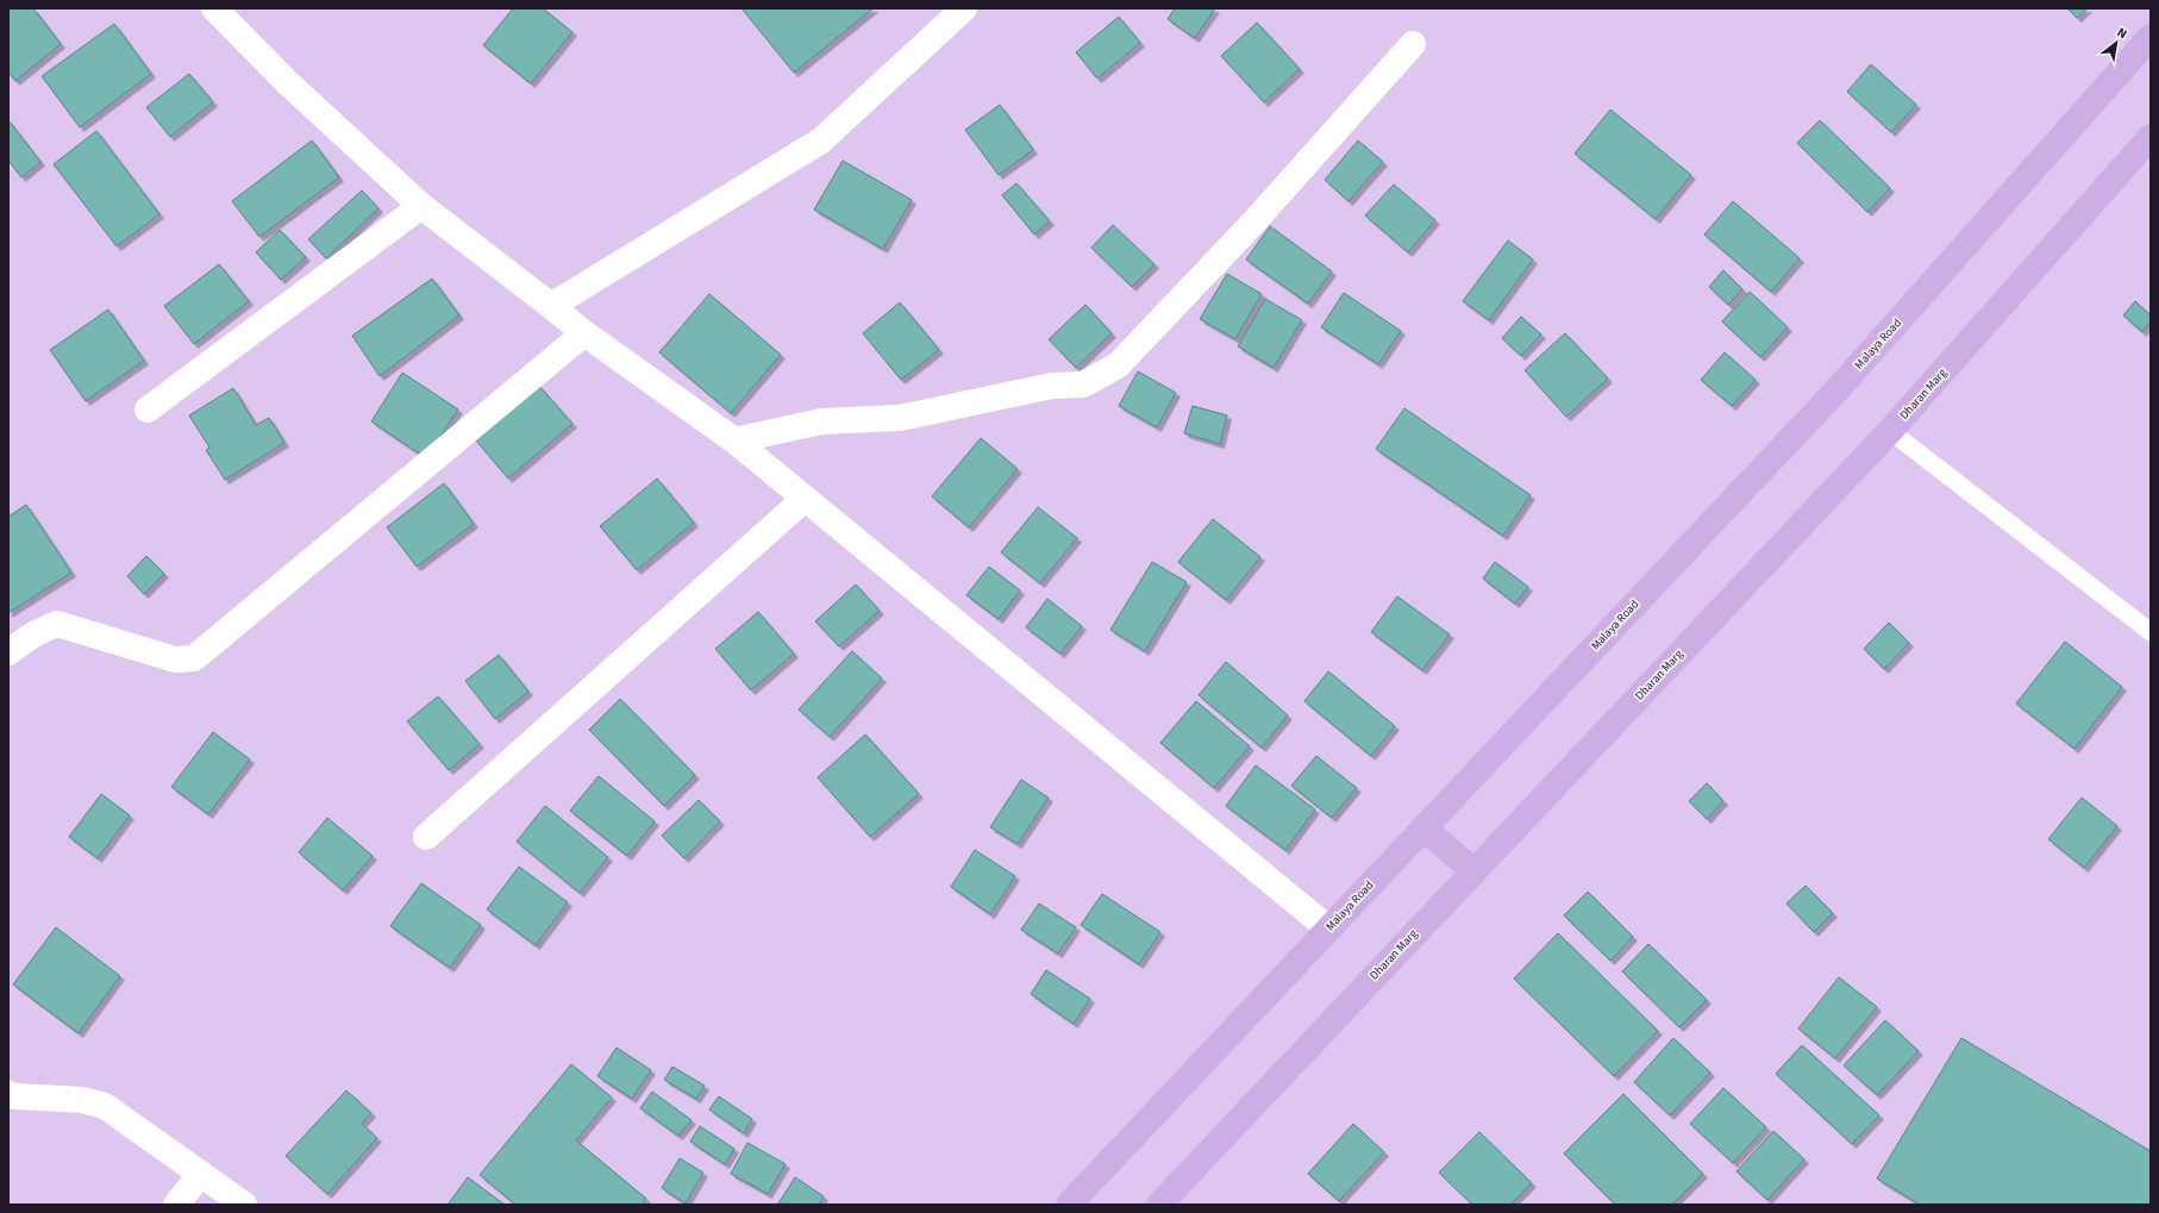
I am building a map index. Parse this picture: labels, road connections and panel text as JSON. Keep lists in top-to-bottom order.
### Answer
{
  "streets": {
    "main road": ["Malaya Road", "Dharan Marg"]
  },
  "north": "top right"
}
